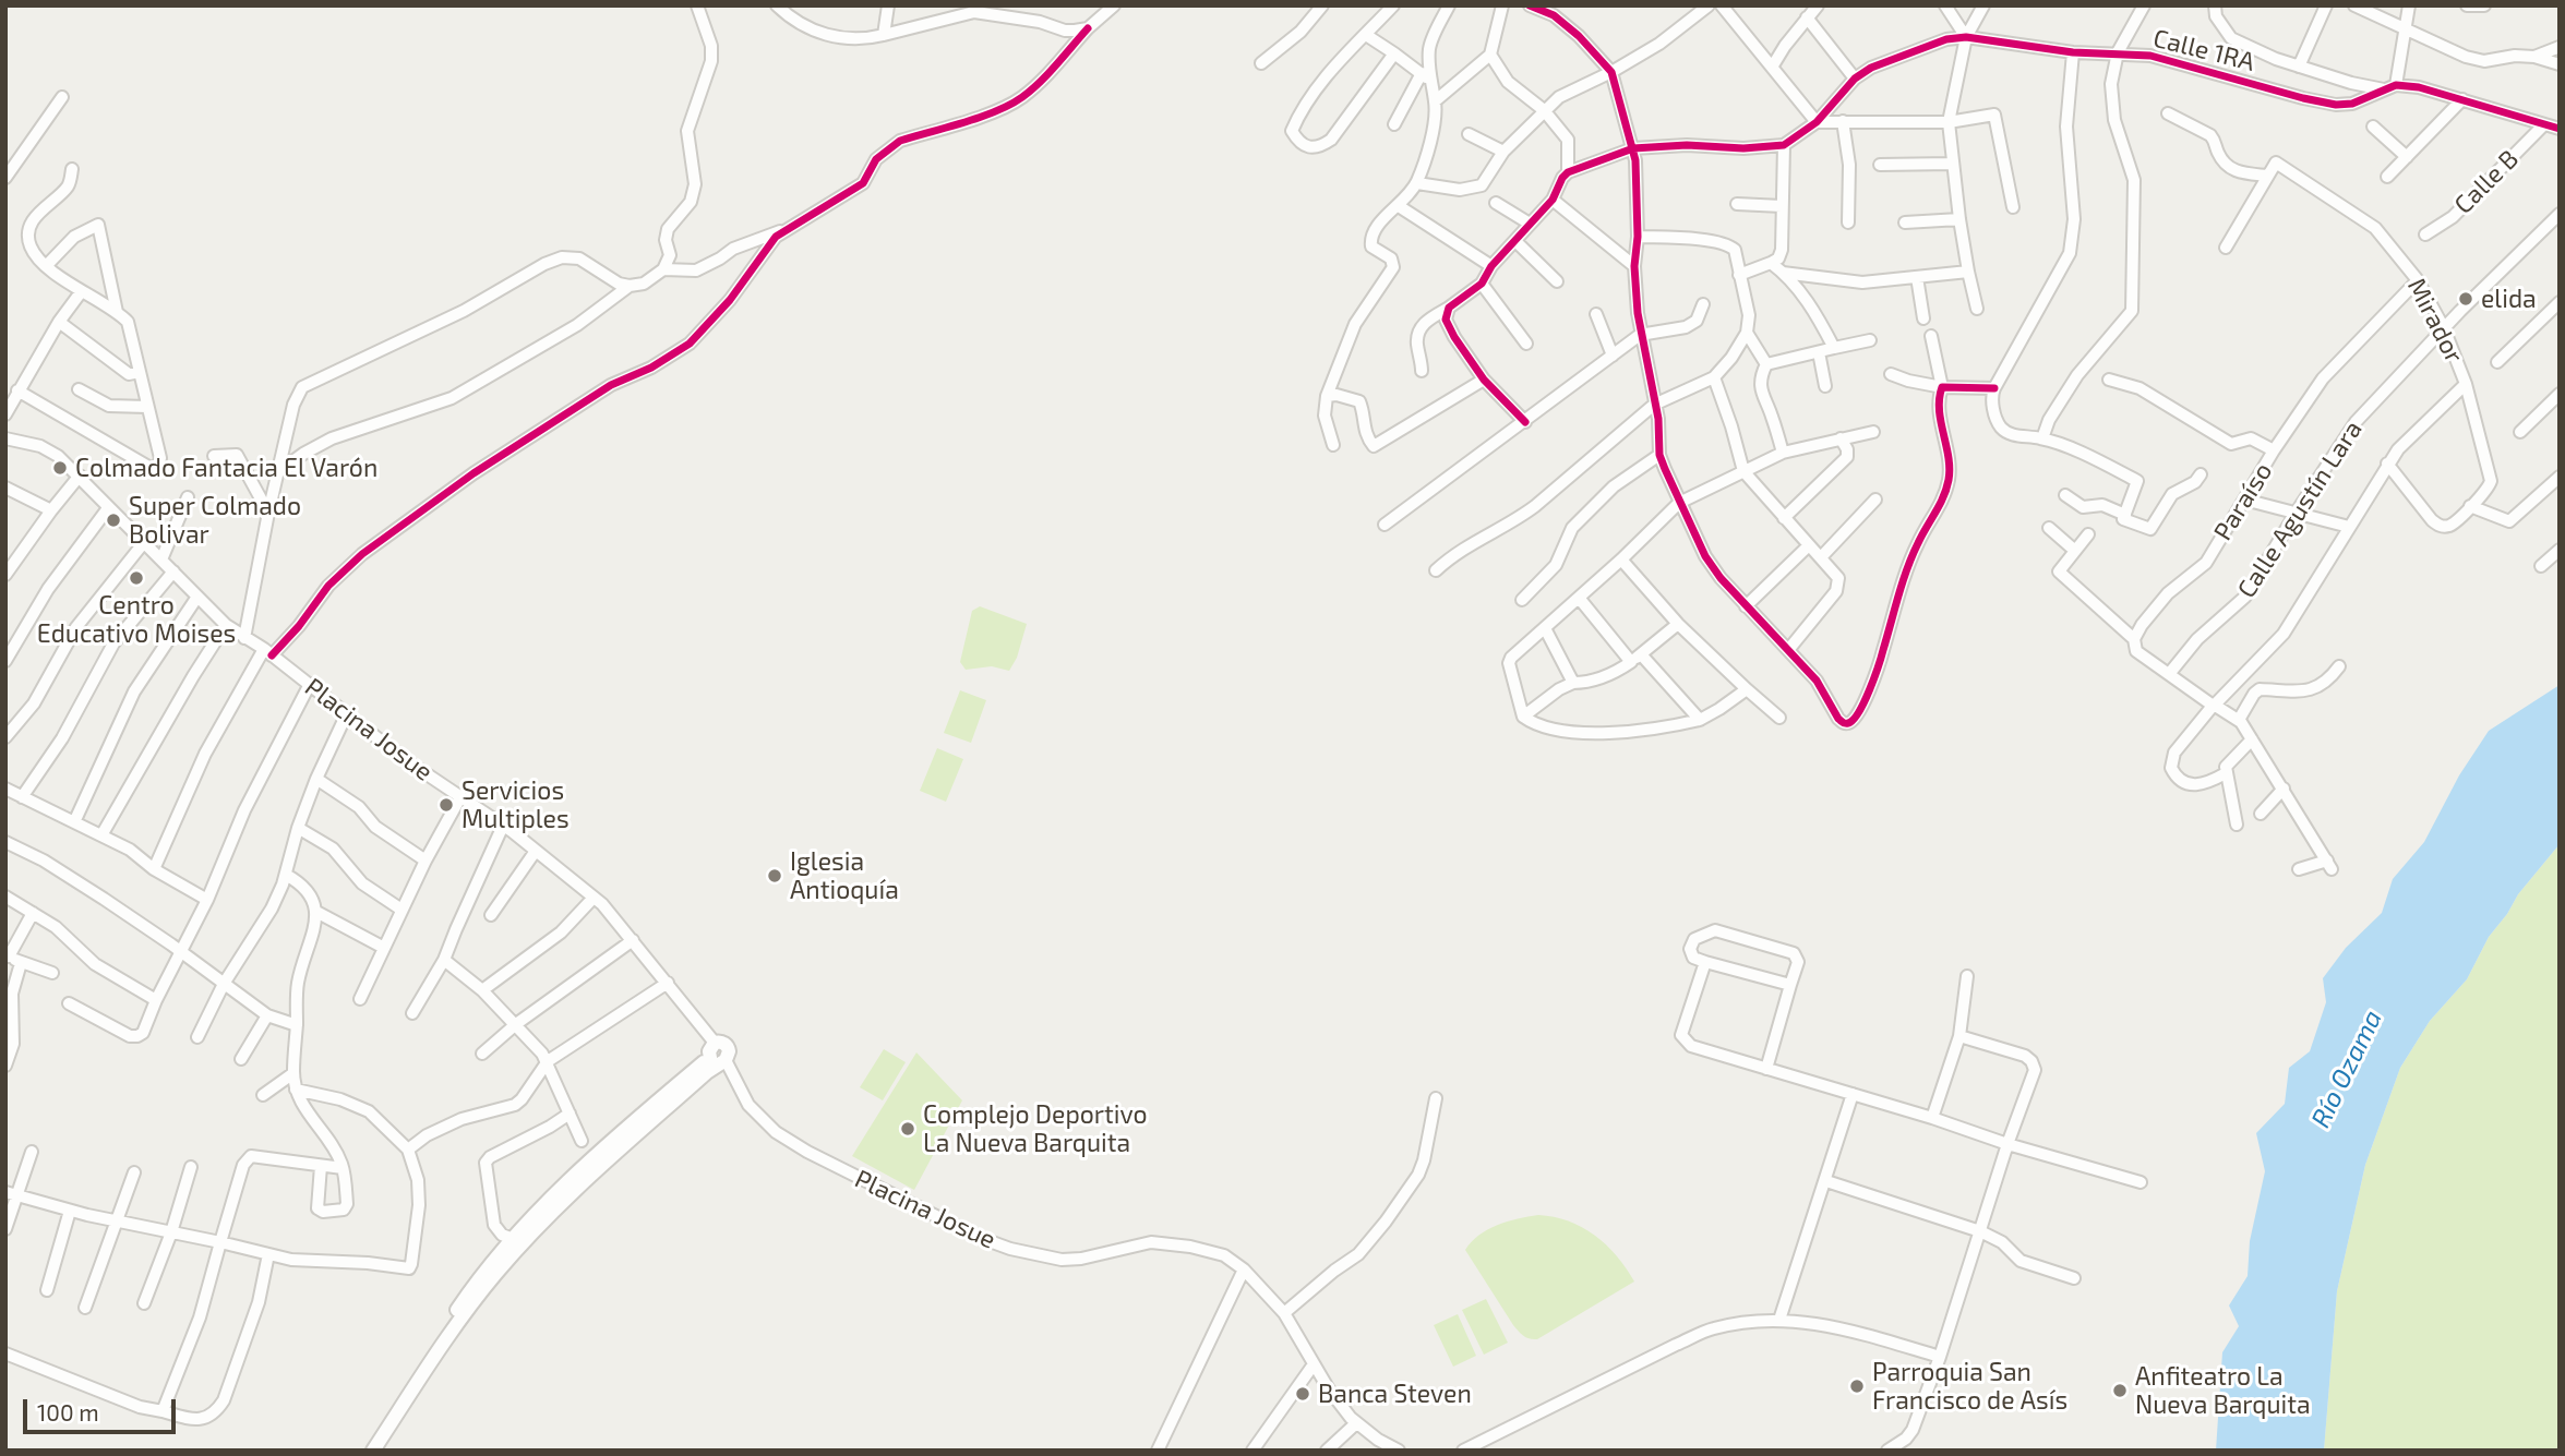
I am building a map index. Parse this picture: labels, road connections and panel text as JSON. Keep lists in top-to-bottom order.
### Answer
{
  "streets": {
    "street": [
      "Calle 1RA",
      "Calle B",
      "Mirador",
      "Paraíso",
      "Calle Agustín Lara",
      "Placina Josue"
    ]
  },
  "crossings": [
    ["Mirador", "Paraíso"],
    ["Mirador", "Calle Agustín Lara"]
  ],
  "water": ["Río Ozama"],
  "places": [
    "elida",
    "Colmado Fantacia El Varón",
    "Super Colmado Bolivar",
    "Centro Educativo Moises",
    "Servicios Multiples",
    "Iglesia Antioquía",
    "Complejo Deportivo La Nueva Barquita",
    "Parroquia San Francisco de Asís",
    "Anfiteatro La Nueva Barquita",
    "Banca Steven"
  ],
  "scale_bar": "100 m"
}
